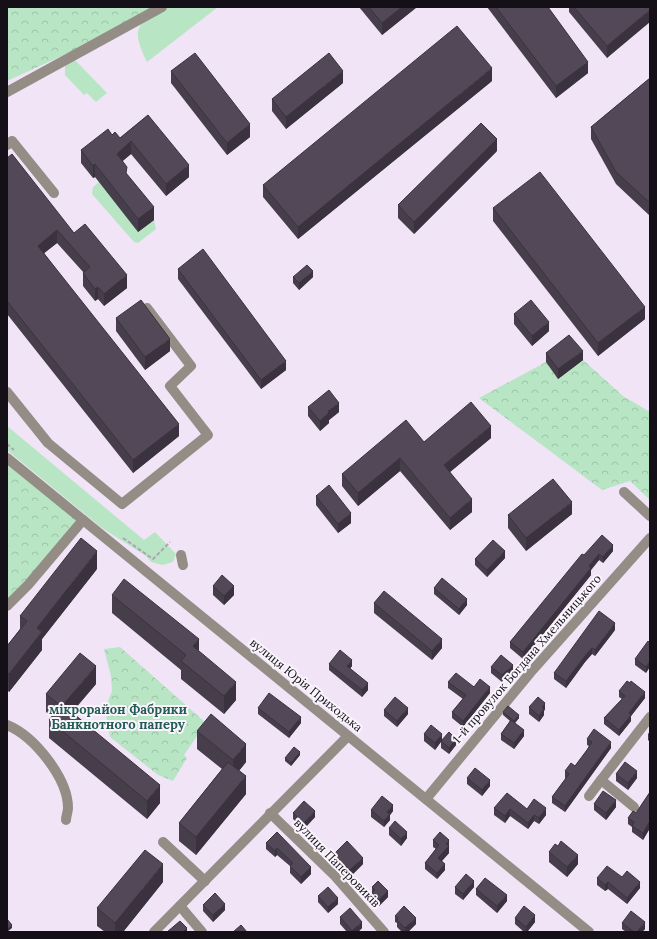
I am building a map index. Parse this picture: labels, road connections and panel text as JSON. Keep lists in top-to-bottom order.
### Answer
{
  "streets": {
    "street": ["1-й провулок Богдана Хмельницького", "вулиця Юрія Приходька", "вулиця Паперовиків"]
  },
  "crossings": [
    ["1-й провулок Богдана Хмельницького", "вулиця Юрія Приходька"]
  ],
  "districts": ["мікрорайон Фабрики Банкнотного паперу"]
}
